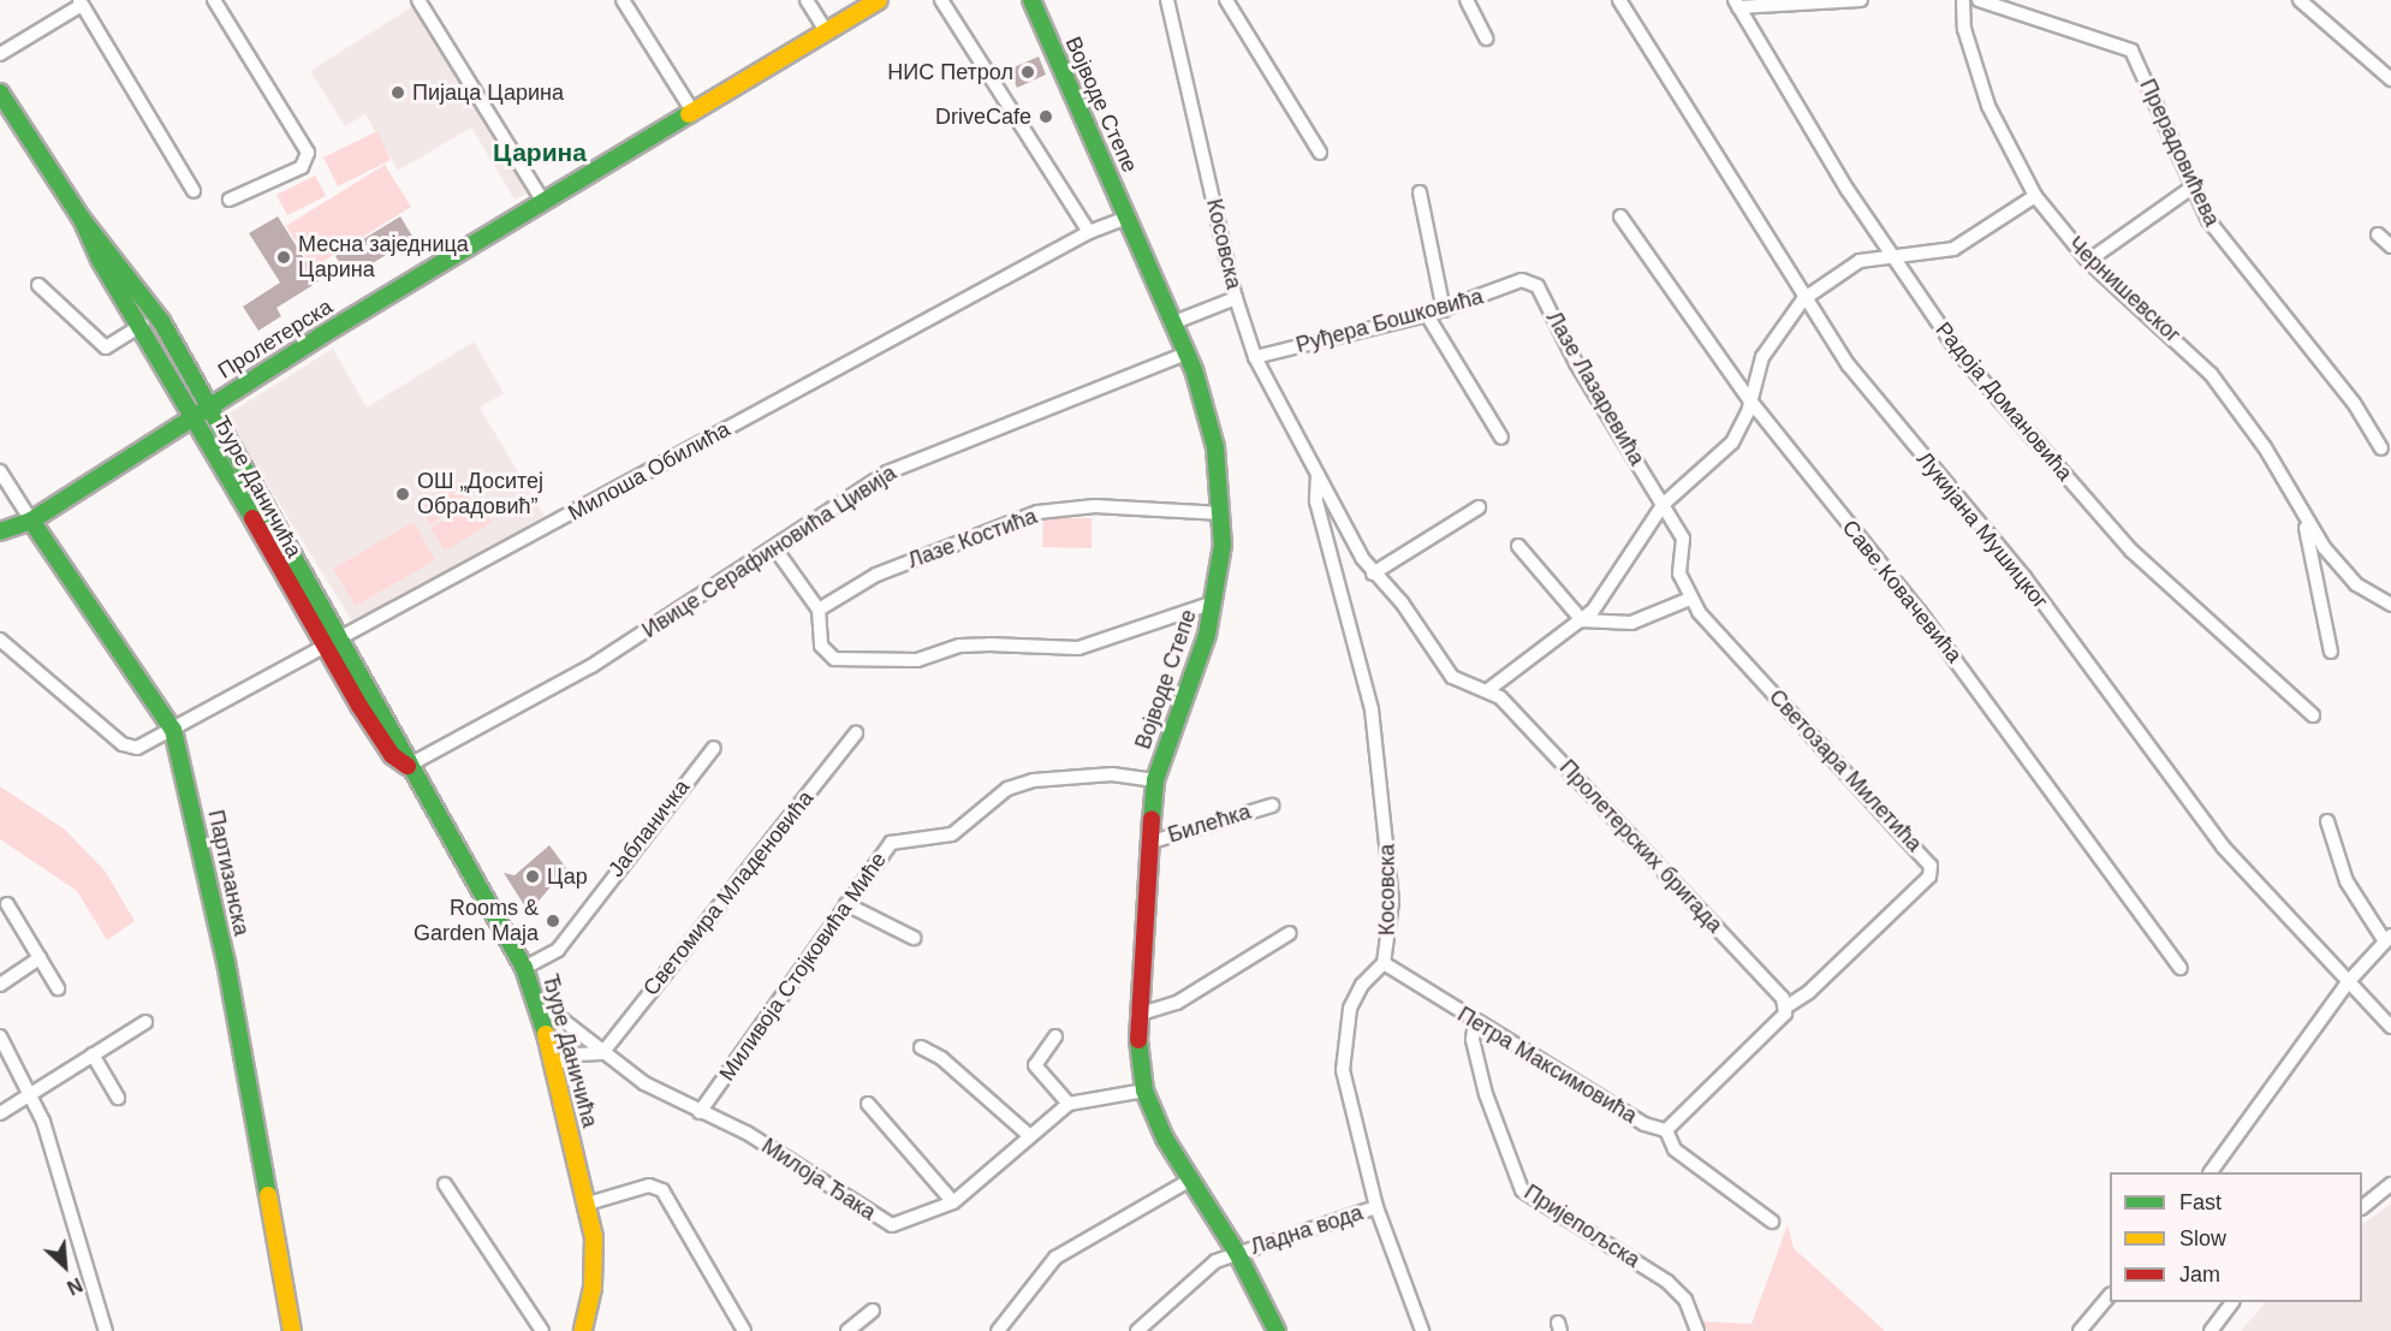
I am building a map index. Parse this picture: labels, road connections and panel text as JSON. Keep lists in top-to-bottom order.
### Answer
{
  "streets": {
    "street": [
      "Војводе Степе",
      "Прерадовићева",
      "Косовска",
      "Чернишевског",
      "Руђера Бошковића",
      "Пролетерска",
      "Лазе Лазаревића",
      "Радоја Домановића",
      "Милоша Обилића",
      "Ђуре Даничића",
      "Лукијана Мушицког",
      "Лазе Костића",
      "Ивице Серафиновића Цивија",
      "Саве Ковачевића",
      "Светозара Милетића",
      "Билећка",
      "Јабланичка",
      "Пролетерских бригада",
      "Партизанска",
      "Светомира Младеновића",
      "Миливоја Стојковића Миће",
      "Петра Максимовића",
      "Милоја Ђака",
      "Пријепољска",
      "Ладна вода"
    ]
  },
  "crossings": [
    ["Војводе Степе", "Милоша Обилића"],
    ["Војводе Степе", "Лазе Костића"],
    ["Војводе Степе", "Ивице Серафиновића Цивија"],
    ["Војводе Степе", "Билећка"],
    ["Војводе Степе", "Миливоја Стојковића Миће"],
    ["Војводе Степе", "Ладна вода"],
    ["Косовска", "Руђера Бошковића"],
    ["Косовска", "Петра Максимовића"],
    ["Косовска", "Ладна вода"],
    ["Руђера Бошковића", "Лазе Лазаревића"],
    ["Пролетерска", "Ђуре Даничића"],
    ["Пролетерска", "Партизанска"],
    ["Лазе Лазаревића", "Светозара Милетића"],
    ["Милоша Обилића", "Ђуре Даничића"],
    ["Милоша Обилића", "Партизанска"],
    ["Ђуре Даничића", "Ивице Серафиновића Цивија"],
    ["Ђуре Даничића", "Јабланичка"],
    ["Ђуре Даничића", "Милоја Ђака"],
    ["Светозара Милетића", "Пролетерских бригада"],
    ["Светомира Младеновића", "Милоја Ђака"],
    ["Миливоја Стојковића Миће", "Милоја Ђака"],
    ["Петра Максимовића", "Пријепољска"]
  ],
  "districts": ["Царина"],
  "places": [
    "НИС Петрол",
    "Пијаца Царина",
    "DriveCafe",
    "Месна заједница Царина",
    "ОШ „Доситеј Обрадовић”",
    "Цар",
    "Rooms & Garden Maja"
  ],
  "legend": ["Fast", "Slow", "Jam"],
  "north": "bottom right"
}
